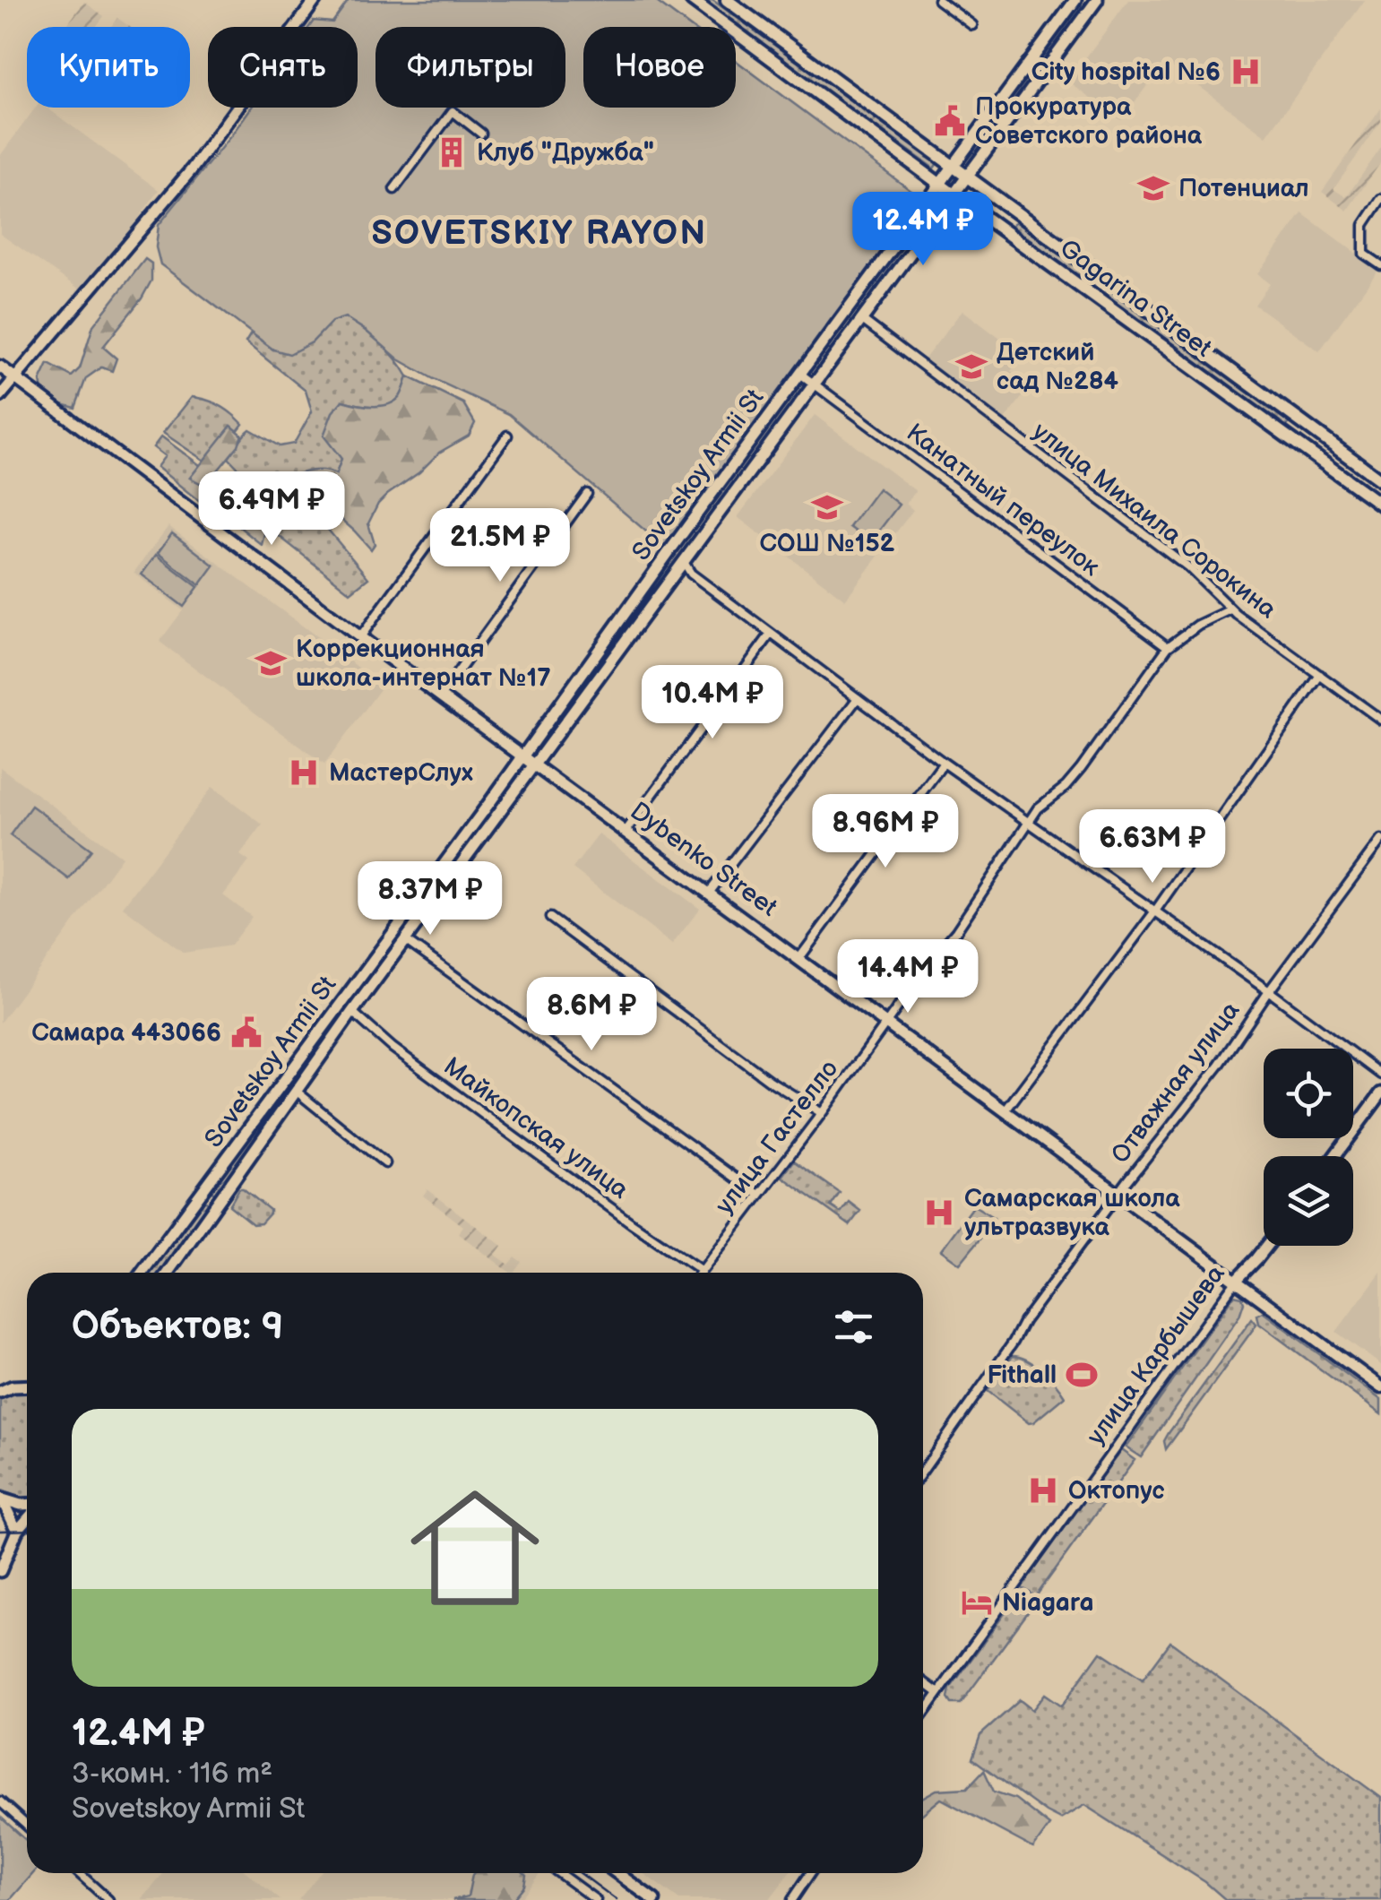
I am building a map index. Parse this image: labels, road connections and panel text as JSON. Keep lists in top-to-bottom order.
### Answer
{
  "streets": {
    "main road": [
      "Gagarina Street",
      "Sovetskoy Armii St",
      "Dybenko Street",
      "улица Карбышева"
    ],
    "street": [
      "Канатный переулок",
      "улица Михаила Сорокина",
      "Отважная улица",
      "Майкопская улица",
      "улица Гастелло"
    ]
  },
  "crossings": [
    ["Gagarina Street", "Sovetskoy Armii St"],
    ["Sovetskoy Armii St", "Канатный переулок"],
    ["Sovetskoy Armii St", "улица Михаила Сорокина"],
    ["Sovetskoy Armii St", "Dybenko Street"],
    ["Sovetskoy Armii St", "Майкопская улица"],
    ["Канатный переулок", "улица Гастелло"],
    ["улица Михаила Сорокина", "улица Гастелло"],
    ["Dybenko Street", "Отважная улица"],
    ["Dybenko Street", "улица Гастелло"],
    ["Dybenko Street", "улица Карбышева"],
    ["Майкопская улица", "улица Гастелло"]
  ],
  "districts": ["SOVETSKIY RAYON"],
  "places": {
    "hospital": [
      "City hospital №6",
      "МастерСлух",
      "Самарская школа ультразвука",
      "Октопус"
    ],
    "public building": ["Прокуратура Советского района", "Самара 443066"],
    "building": ["Клуб \"Дружба\""],
    "school or university": [
      "Потенциал",
      "Детский сад №284",
      "СОШ №152",
      "Коррекционная школа-интернат №17"
    ],
    "sports": ["Fithall"],
    "hotel": ["Niagara"]
  },
  "page": {
    "chip": [
      "Купить",
      "Снять",
      "Фильтры",
      "Новое"
    ],
    "price": [
      "12.4M ₽",
      "6.49M ₽",
      "21.5M ₽",
      "10.4M ₽",
      "8.96M ₽",
      "6.63M ₽",
      "8.37M ₽",
      "14.4M ₽",
      "8.6M ₽"
    ],
    "heading": "Объектов: 9",
    "list": [
      {
        "name": "12.4M ₽",
        "note": "3-комн. · 116 m² · Sovetskoy Armii St"
      }
    ]
  }
}
